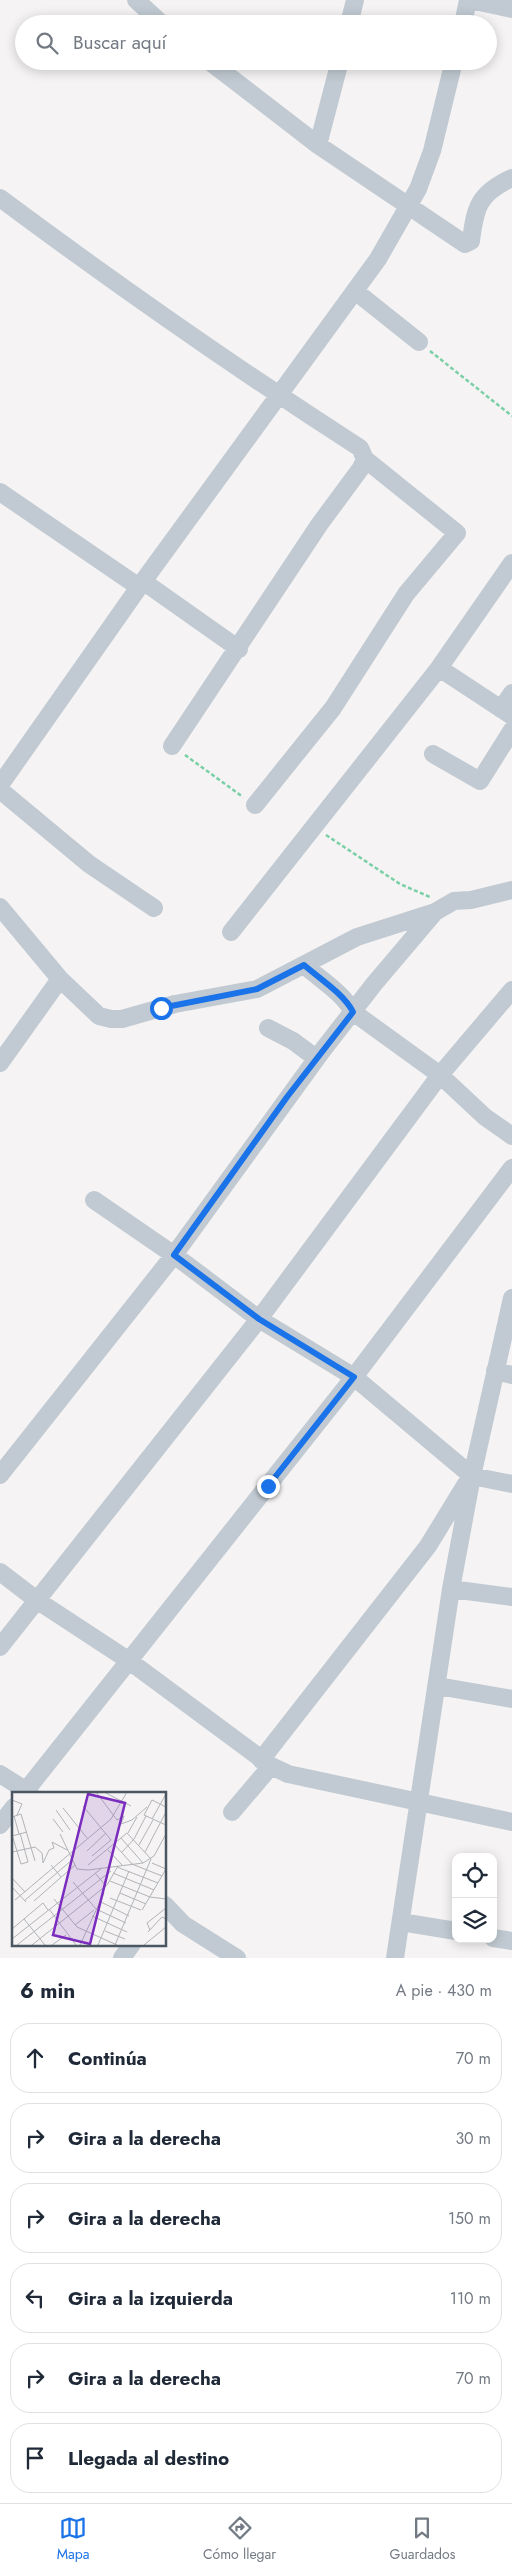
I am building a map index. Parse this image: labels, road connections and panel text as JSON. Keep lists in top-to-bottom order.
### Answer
{
  "page": {
    "search": "Buscar aquí",
    "heading": ["6 min", "A pie · 430 m"],
    "list": [
      ["Continúa", "70 m"],
      ["Gira a la derecha", "30 m"],
      ["Gira a la derecha", "150 m"],
      ["Gira a la izquierda", "110 m"],
      ["Gira a la derecha", "70 m"],
      "Llegada al destino"
    ],
    "nav": ["Mapa", "Cómo llegar", "Guardados"]
  }
}
